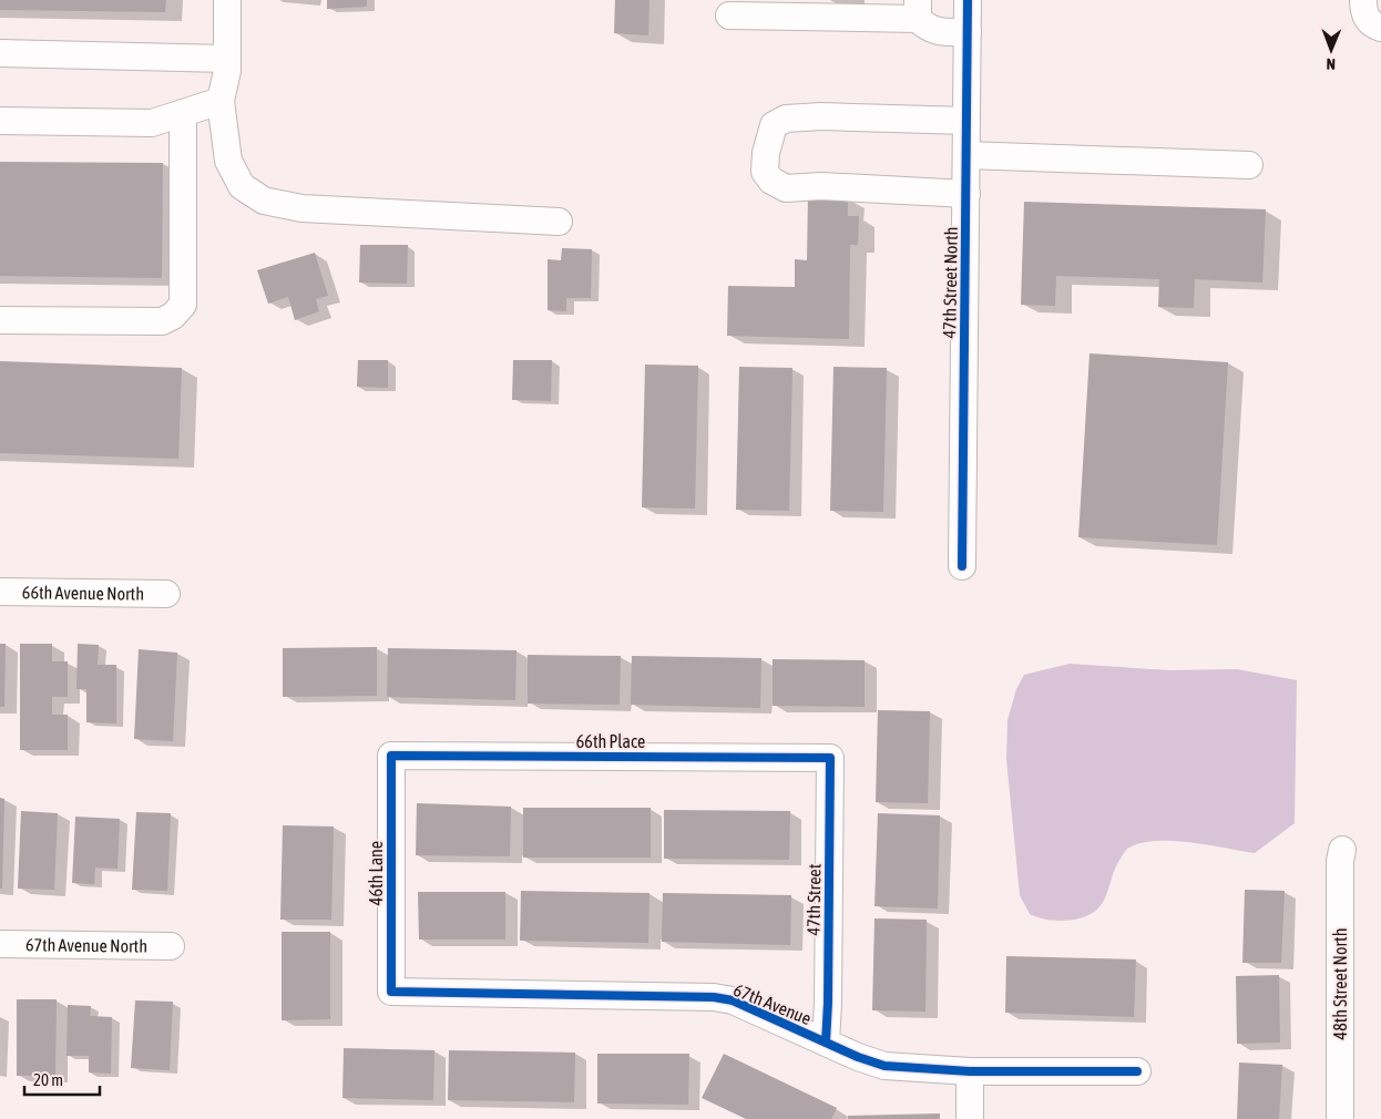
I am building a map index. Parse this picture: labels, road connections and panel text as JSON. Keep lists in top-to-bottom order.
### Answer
{
  "streets": {
    "street": [
      "47th Street North",
      "66th Avenue North",
      "66th Place",
      "46th Lane",
      "47th Street",
      "67th Avenue North",
      "48th Street North",
      "67th Avenue"
    ]
  },
  "crossings": [
    ["66th Place", "46th Lane"],
    ["66th Place", "47th Street"],
    ["46th Lane", "67th Avenue"],
    ["47th Street", "67th Avenue"]
  ],
  "scale_bar": "20 m",
  "north": "bottom"
}
